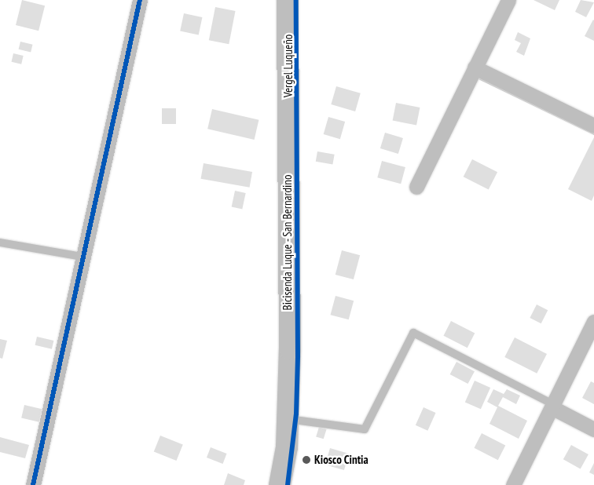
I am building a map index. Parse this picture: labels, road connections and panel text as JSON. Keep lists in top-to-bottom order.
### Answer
{
  "streets": {
    "main road": ["Vergel Luqueño"],
    "cycle path": ["Bicisenda Luque - San Bernardino"]
  },
  "places": ["Kiosco Cintia"]
}
